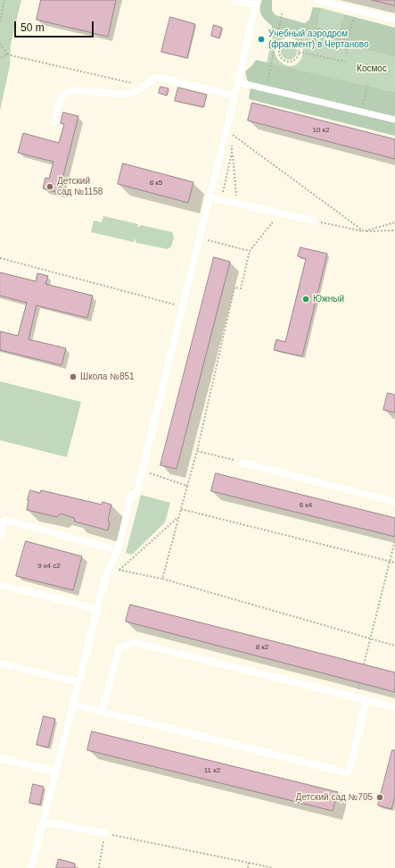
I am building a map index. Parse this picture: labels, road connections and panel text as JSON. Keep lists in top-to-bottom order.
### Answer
{
  "parks": ["Космос"],
  "places": [
    "Учебный аэродром (фрагмент) в Чертаново",
    "Детский сад №1158",
    "Южный",
    "Школа №851",
    "Детский сад №705"
  ],
  "house_numbers": [
    "10 к2",
    "8 к5",
    "6 к4",
    "9 к4 с2",
    "8 к2",
    "11 к2"
  ],
  "scale_bar": "50 m"
}
